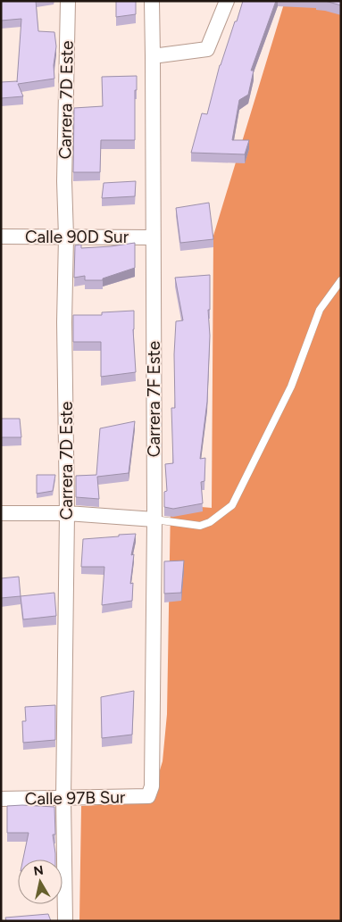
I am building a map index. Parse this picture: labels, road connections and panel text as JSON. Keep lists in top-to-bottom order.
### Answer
{
  "streets": {
    "street": [
      "Carrera 7D Este",
      "Calle 90D Sur",
      "Carrera 7F Este",
      "Calle 97B Sur"
    ]
  },
  "crossings": [
    ["Carrera 7D Este", "Calle 90D Sur"],
    ["Carrera 7D Este", "Calle 97B Sur"],
    ["Calle 90D Sur", "Carrera 7F Este"],
    ["Carrera 7F Este", "Calle 97B Sur"]
  ],
  "north": "top"
}
